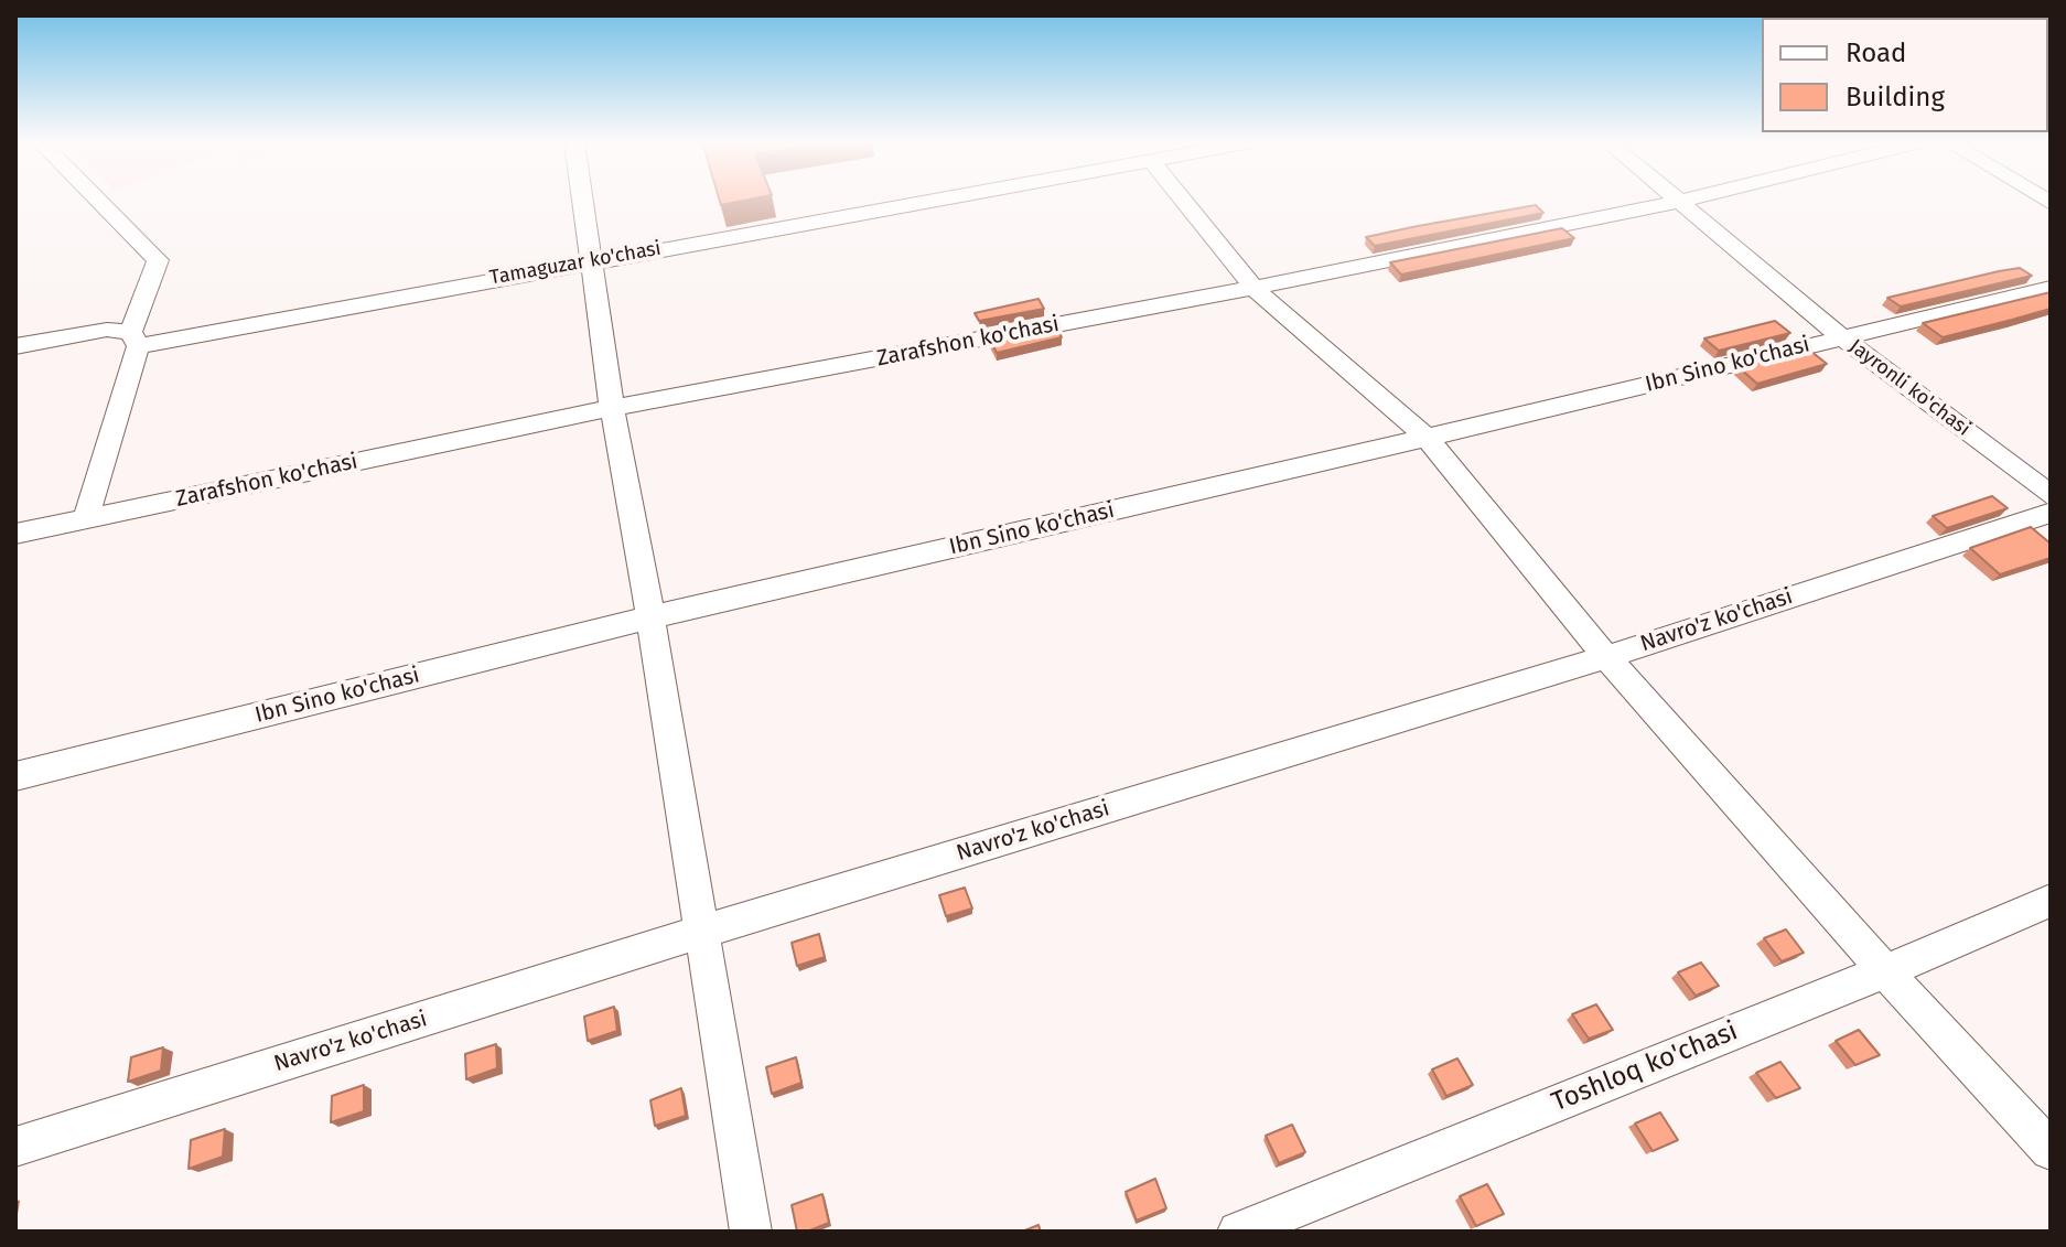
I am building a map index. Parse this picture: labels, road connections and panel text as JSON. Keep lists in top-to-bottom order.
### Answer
{
  "streets": {
    "street": [
      "Tamaguzar ko'chasi",
      "Zarafshon ko'chasi",
      "Ibn Sino ko'chasi",
      "Jayronli ko'chasi",
      "Navro'z ko'chasi",
      "Toshloq ko'chasi"
    ]
  },
  "crossings": [
    ["Zarafshon ko'chasi", "Jayronli ko'chasi"],
    ["Ibn Sino ko'chasi", "Jayronli ko'chasi"]
  ],
  "legend": ["Road", "Building"]
}
